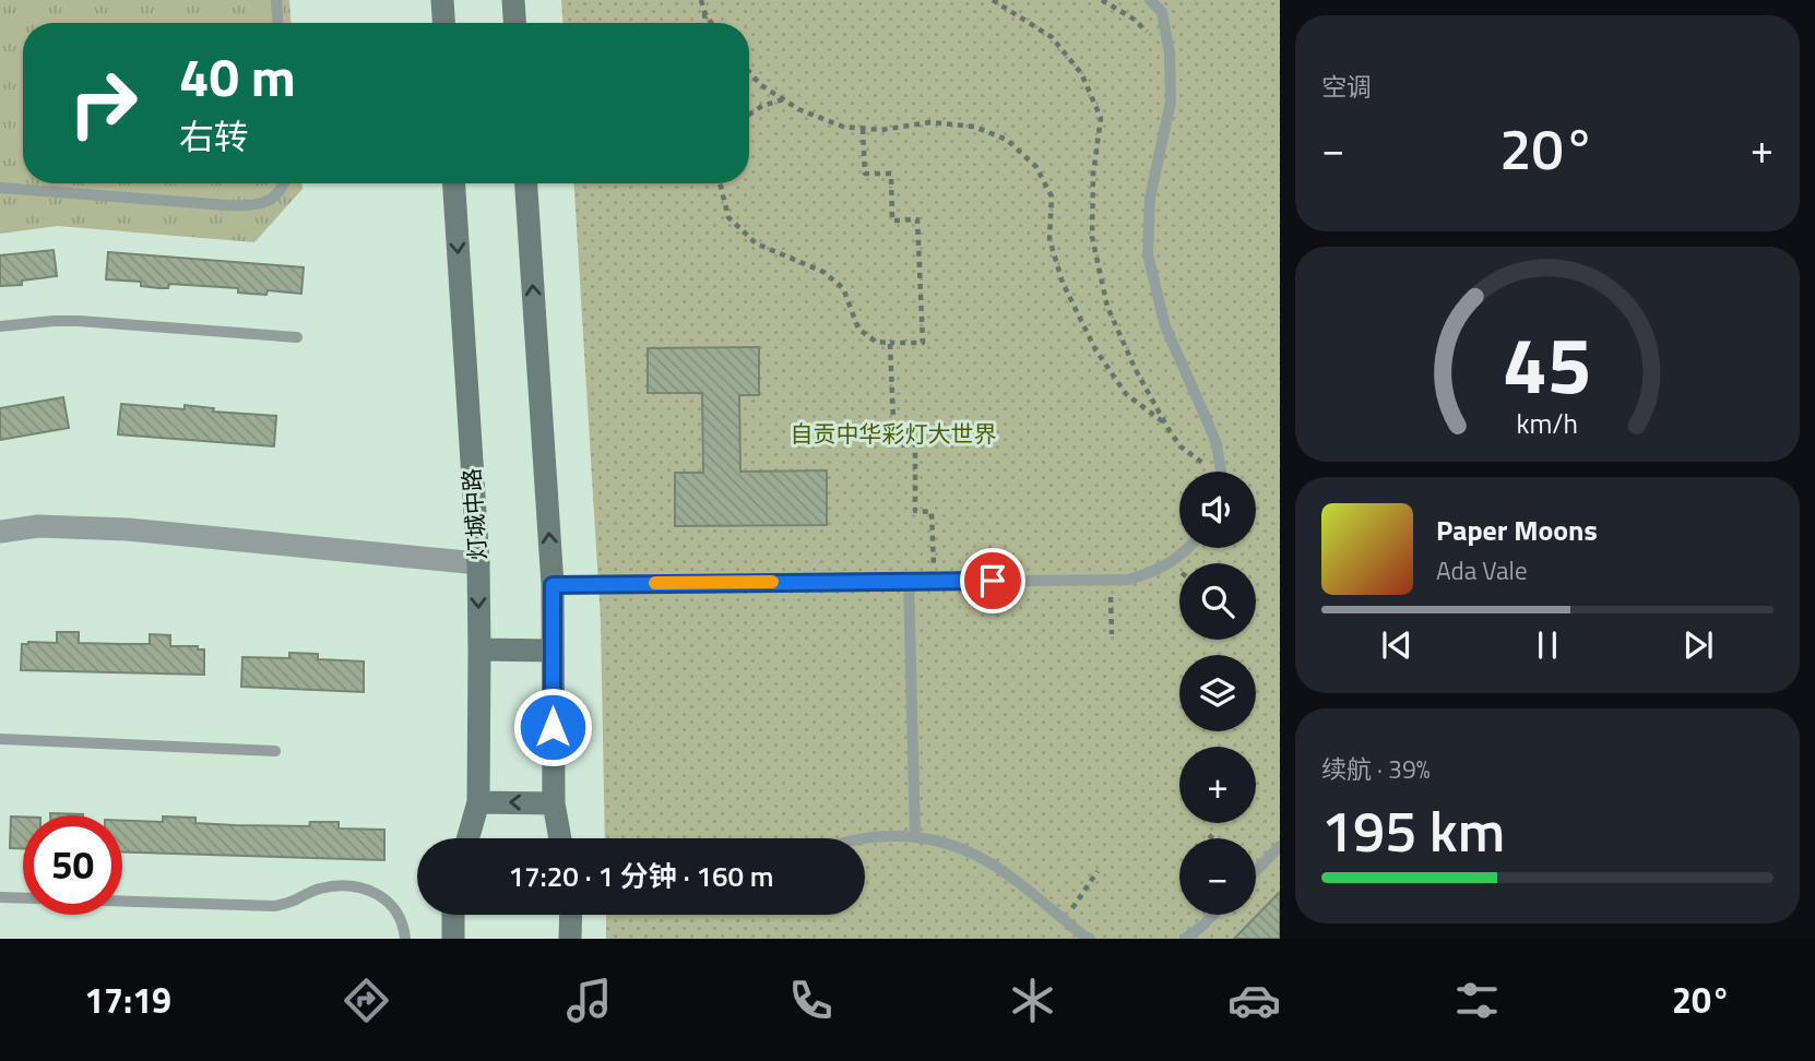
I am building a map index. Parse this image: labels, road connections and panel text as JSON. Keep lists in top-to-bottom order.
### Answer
{
  "streets": {
    "main road": ["灯城中路"]
  },
  "parks": ["自贡中华彩灯大世界"],
  "page": {
    "tile": [
      "空调",
      ["续航 · 39%", "195 km"]
    ],
    "turn": ["40 m", "右转"],
    "heat": ["−", "20°", "+"],
    "map_buttons": ["+", "−"],
    "song": ["Paper Moons", "Ada Vale"],
    "limit": "50",
    "trip": "17:20 · 1 分钟 · 160 m",
    "tabs": ["17:19", "20°"],
    "gauge": ["45", "km/h"]
  }
}
